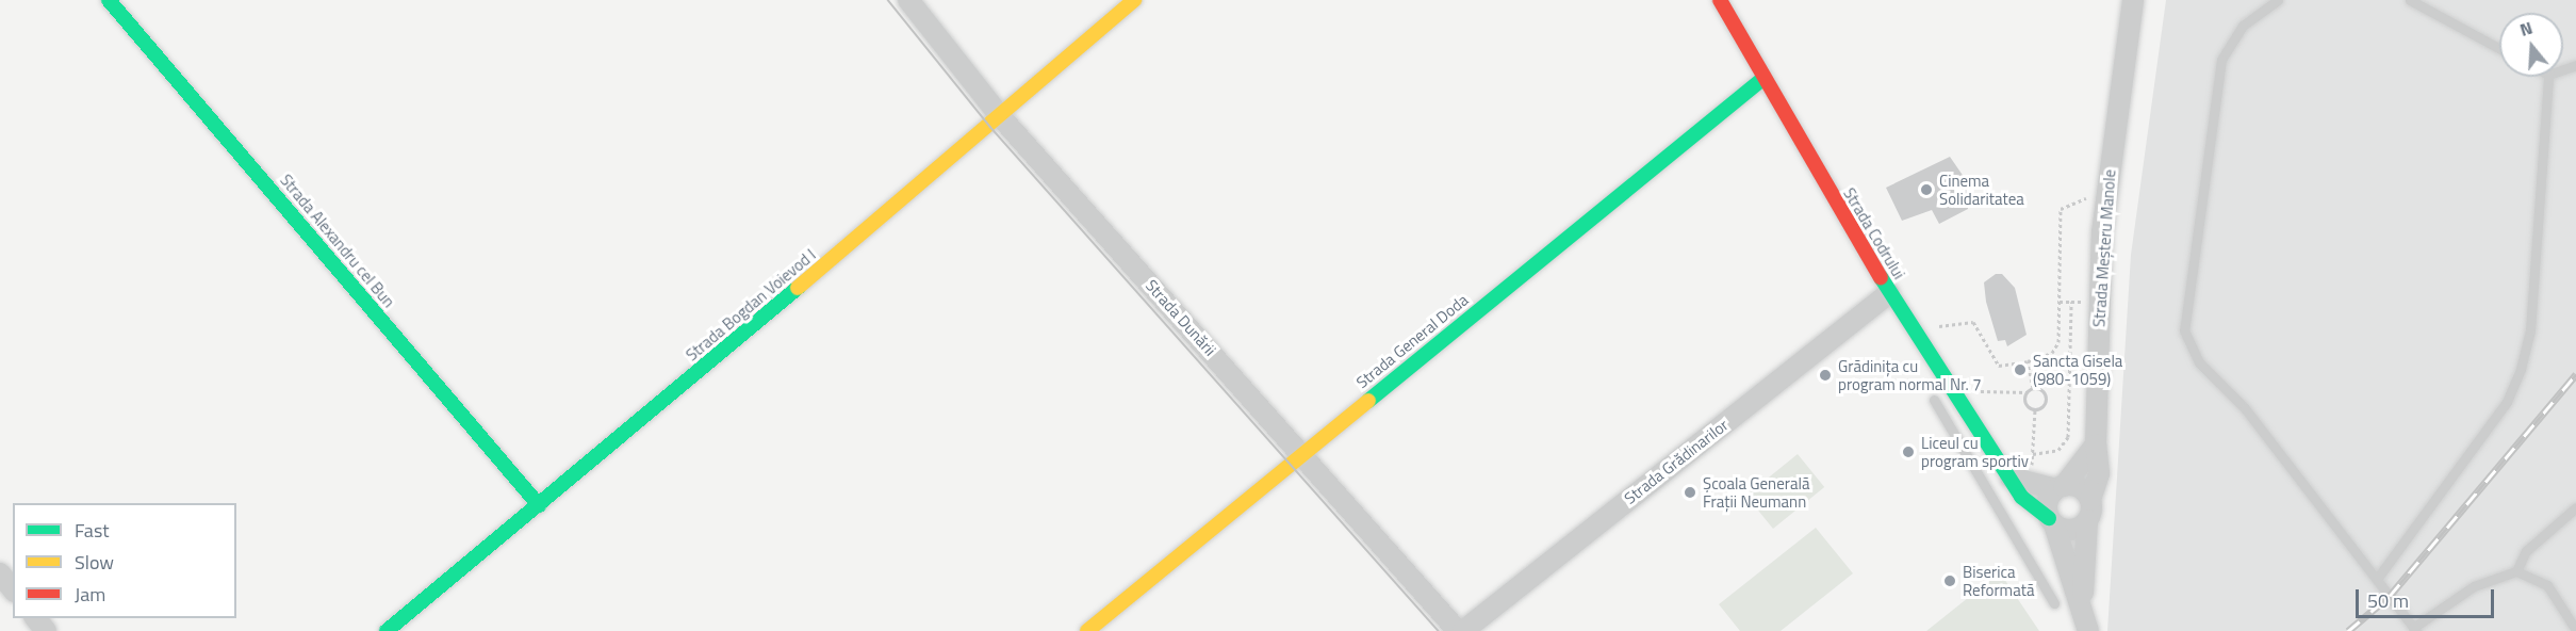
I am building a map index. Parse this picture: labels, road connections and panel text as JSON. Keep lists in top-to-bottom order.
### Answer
{
  "streets": {
    "street": [
      "Strada Codrului",
      "Strada Alexandru cel Bun",
      "Strada Meșteru Manole",
      "Strada Bogdan Voievod I",
      "Strada Dunării",
      "Strada General Doda",
      "Strada Grădinarilor"
    ]
  },
  "crossings": [
    ["Strada Codrului", "Strada Meșteru Manole"],
    ["Strada Codrului", "Strada General Doda"],
    ["Strada Codrului", "Strada Grădinarilor"],
    ["Strada Alexandru cel Bun", "Strada Bogdan Voievod I"],
    ["Strada Bogdan Voievod I", "Strada Dunării"],
    ["Strada Dunării", "Strada General Doda"]
  ],
  "places": [
    "Cinema Solidaritatea",
    "Sancta Gisela (980-1059)",
    "Grădinița cu program normal Nr. 7",
    "Liceul cu program sportiv",
    "Școala Generală Frații Neumann",
    "Biserica Reformată"
  ],
  "legend": ["Fast", "Slow", "Jam"],
  "scale_bar": "50 m",
  "north": "top"
}
